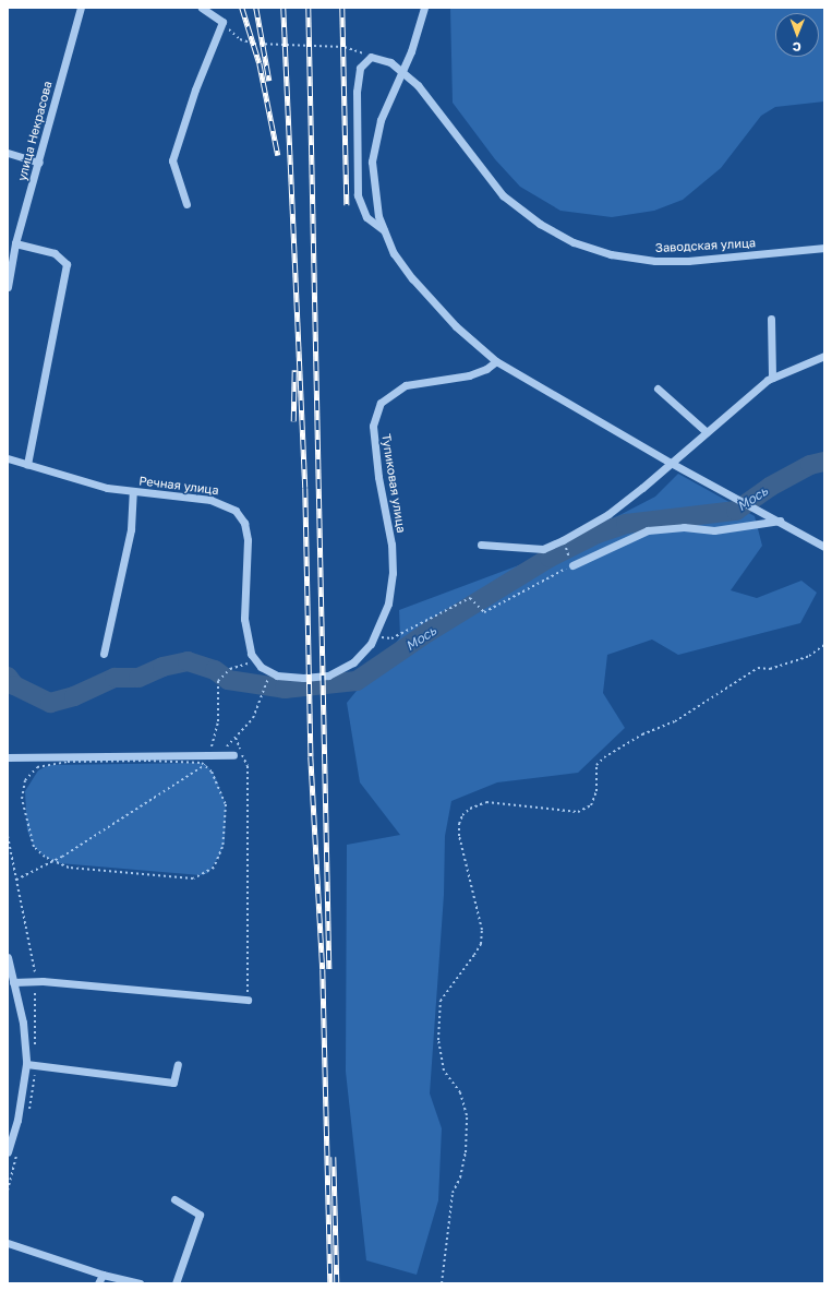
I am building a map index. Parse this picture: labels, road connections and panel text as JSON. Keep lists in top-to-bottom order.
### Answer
{
  "streets": {
    "street": [
      "улица Некрасова",
      "Заводская улица",
      "Тупиковая улица",
      "Речная улица"
    ]
  },
  "crossings": [
    ["Тупиковая улица", "Речная улица"]
  ],
  "water": ["Мось"],
  "north": "bottom"
}
